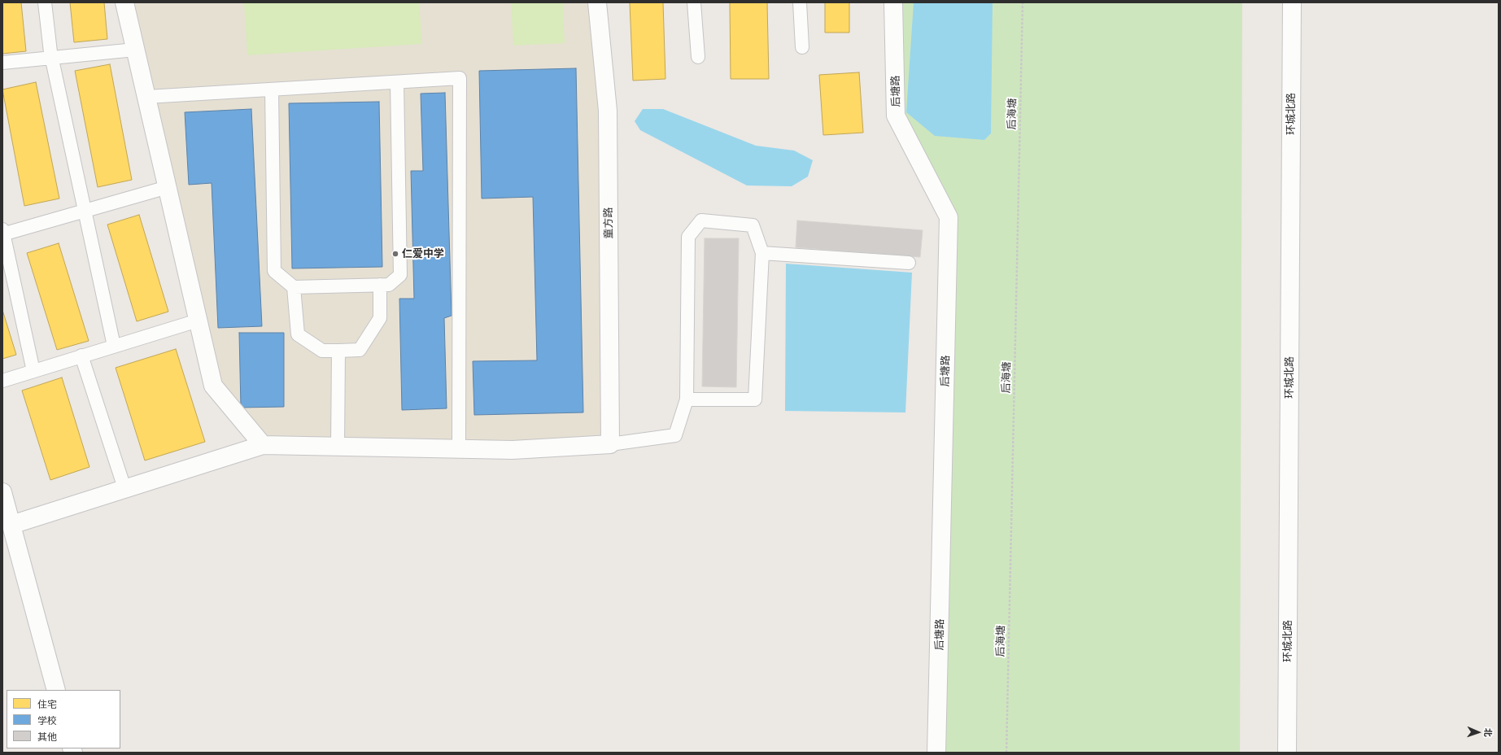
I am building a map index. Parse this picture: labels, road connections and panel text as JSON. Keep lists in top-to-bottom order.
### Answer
{
  "streets": {
    "street": ["后塘路", "环城北路", "童方路"],
    "path": ["后海塘"]
  },
  "places": ["仁爱中学"],
  "legend": ["住宅", "学校", "其他"],
  "north": "right"
}
